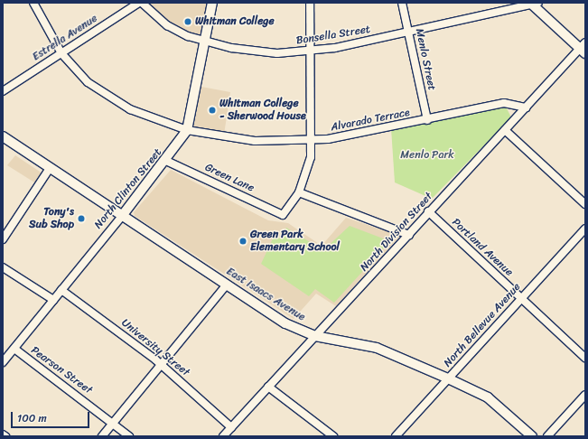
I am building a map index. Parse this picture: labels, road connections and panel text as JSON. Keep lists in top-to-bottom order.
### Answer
{
  "streets": {
    "main road": ["North Clinton Street", "East Isaacs Avenue"],
    "street": [
      "Bonsella Street",
      "Estrella Avenue",
      "Menlo Street",
      "Alvarado Terrace",
      "Green Lane",
      "North Division Street",
      "Portland Avenue",
      "North Bellevue Avenue",
      "University Street",
      "Pearson Street"
    ]
  },
  "crossings": [
    ["Bonsella Street", "Menlo Street"],
    ["Bonsella Street", "North Clinton Street"],
    ["Estrella Avenue", "Alvarado Terrace"],
    ["Menlo Street", "Alvarado Terrace"],
    ["Alvarado Terrace", "North Clinton Street"],
    ["Alvarado Terrace", "North Division Street"],
    ["Green Lane", "North Clinton Street"],
    ["North Clinton Street", "East Isaacs Avenue"],
    ["North Clinton Street", "University Street"],
    ["North Clinton Street", "Pearson Street"],
    ["North Division Street", "Portland Avenue"],
    ["North Division Street", "East Isaacs Avenue"],
    ["North Division Street", "University Street"],
    ["Portland Avenue", "North Bellevue Avenue"],
    ["East Isaacs Avenue", "North Bellevue Avenue"]
  ],
  "parks": ["Menlo Park"],
  "places": [
    "Whitman College",
    "Whitman College - Sherwood House",
    "Tony's Sub Shop",
    "Green Park Elementary School"
  ],
  "scale_bar": "100 m"
}
